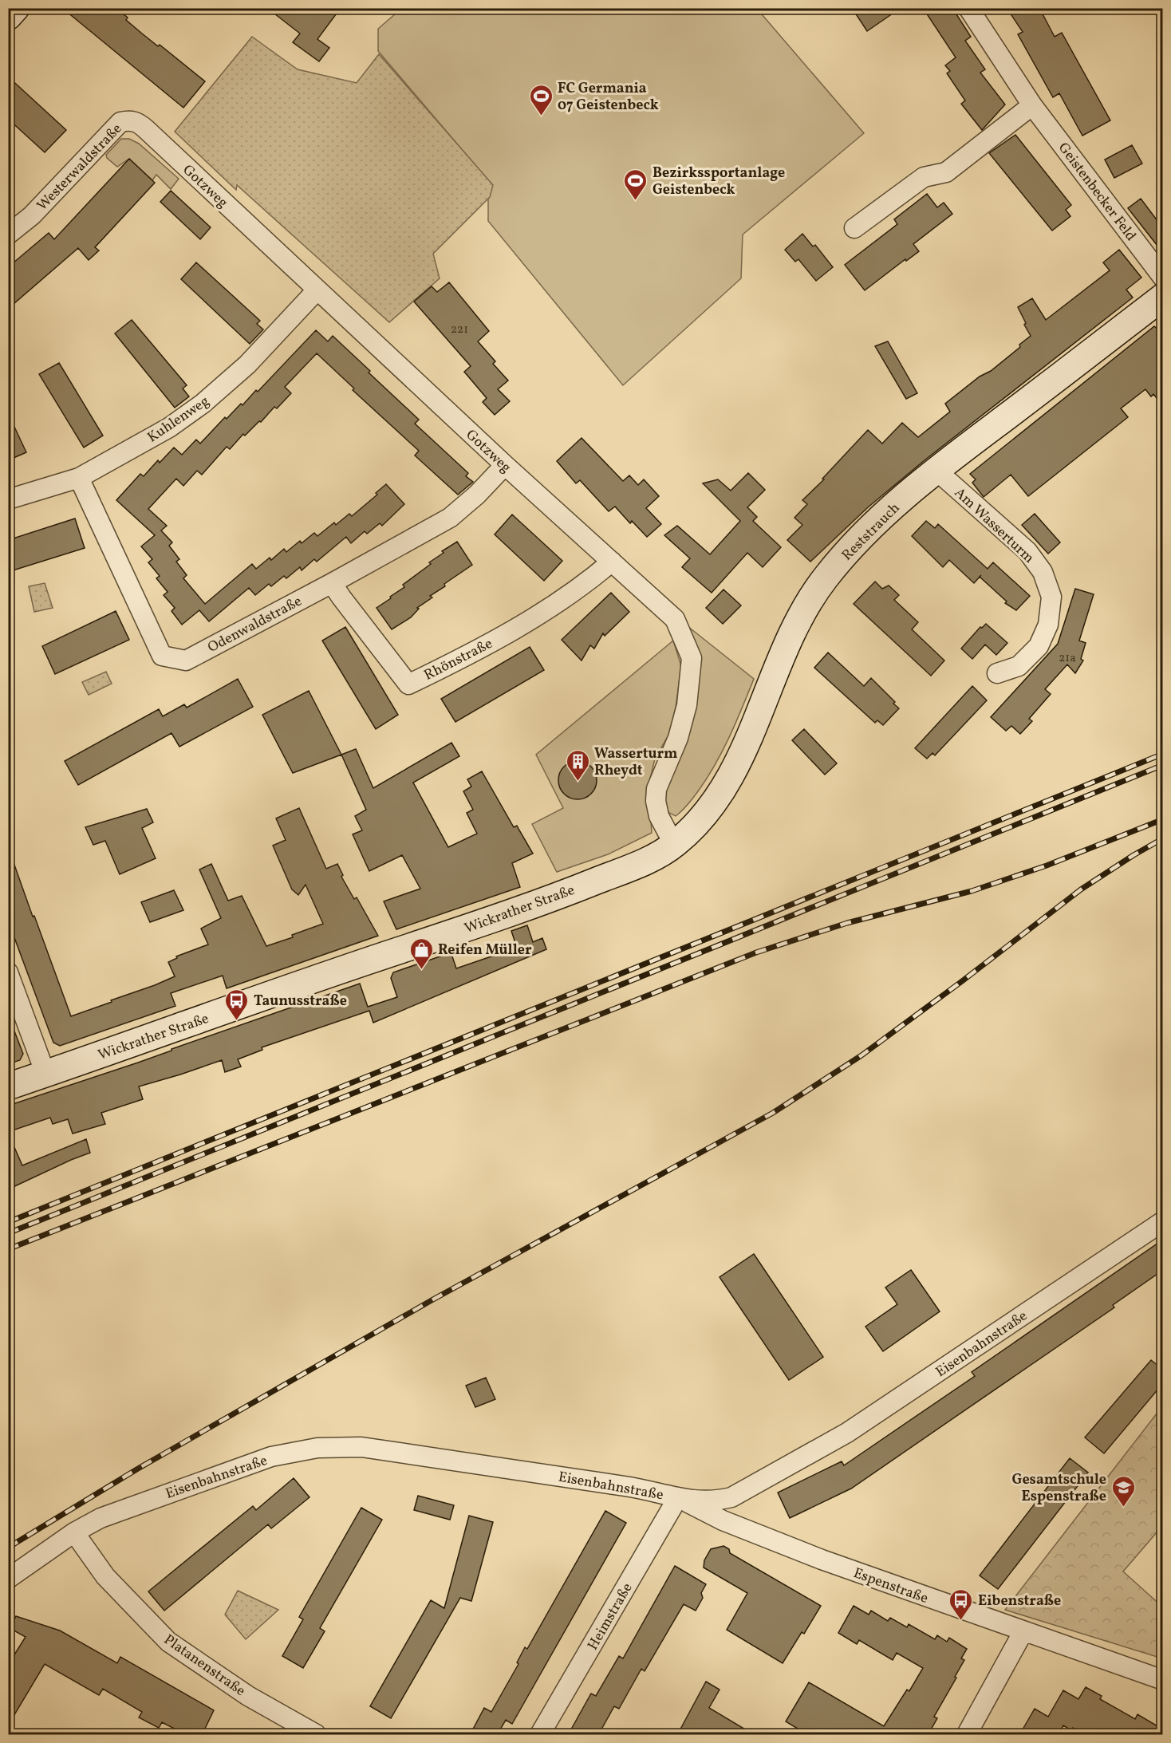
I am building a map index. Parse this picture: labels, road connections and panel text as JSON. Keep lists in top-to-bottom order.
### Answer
{
  "streets": {
    "main road": ["Reststrauch", "Wickrather Straße"],
    "street": [
      "Westerwaldstraße",
      "Gotzweg",
      "Geistenbecker Feld",
      "Kuhlenweg",
      "Am Wasserturm",
      "Odenwaldstraße",
      "Rhönstraße",
      "Eisenbahnstraße",
      "Espenstraße",
      "Heimstraße",
      "Platanenstraße"
    ]
  },
  "crossings": [
    ["Westerwaldstraße", "Gotzweg"],
    ["Gotzweg", "Kuhlenweg"],
    ["Gotzweg", "Reststrauch"],
    ["Gotzweg", "Odenwaldstraße"],
    ["Gotzweg", "Rhönstraße"],
    ["Gotzweg", "Wickrather Straße"],
    ["Kuhlenweg", "Odenwaldstraße"],
    ["Am Wasserturm", "Reststrauch"],
    ["Reststrauch", "Wickrather Straße"],
    ["Odenwaldstraße", "Rhönstraße"],
    ["Eisenbahnstraße", "Espenstraße"],
    ["Eisenbahnstraße", "Heimstraße"],
    ["Eisenbahnstraße", "Platanenstraße"],
    ["Espenstraße", "Heimstraße"]
  ],
  "places": {
    "sports": ["FC Germania 07 Geistenbeck", "Bezirkssportanlage Geistenbeck"],
    "building": ["Wasserturm Rheydt"],
    "shop": ["Reifen Müller"],
    "bus stop": ["Taunusstraße", "Eibenstraße"],
    "school or university": ["Gesamtschule Espenstraße"]
  },
  "house_numbers": ["221", "21a"]
}
